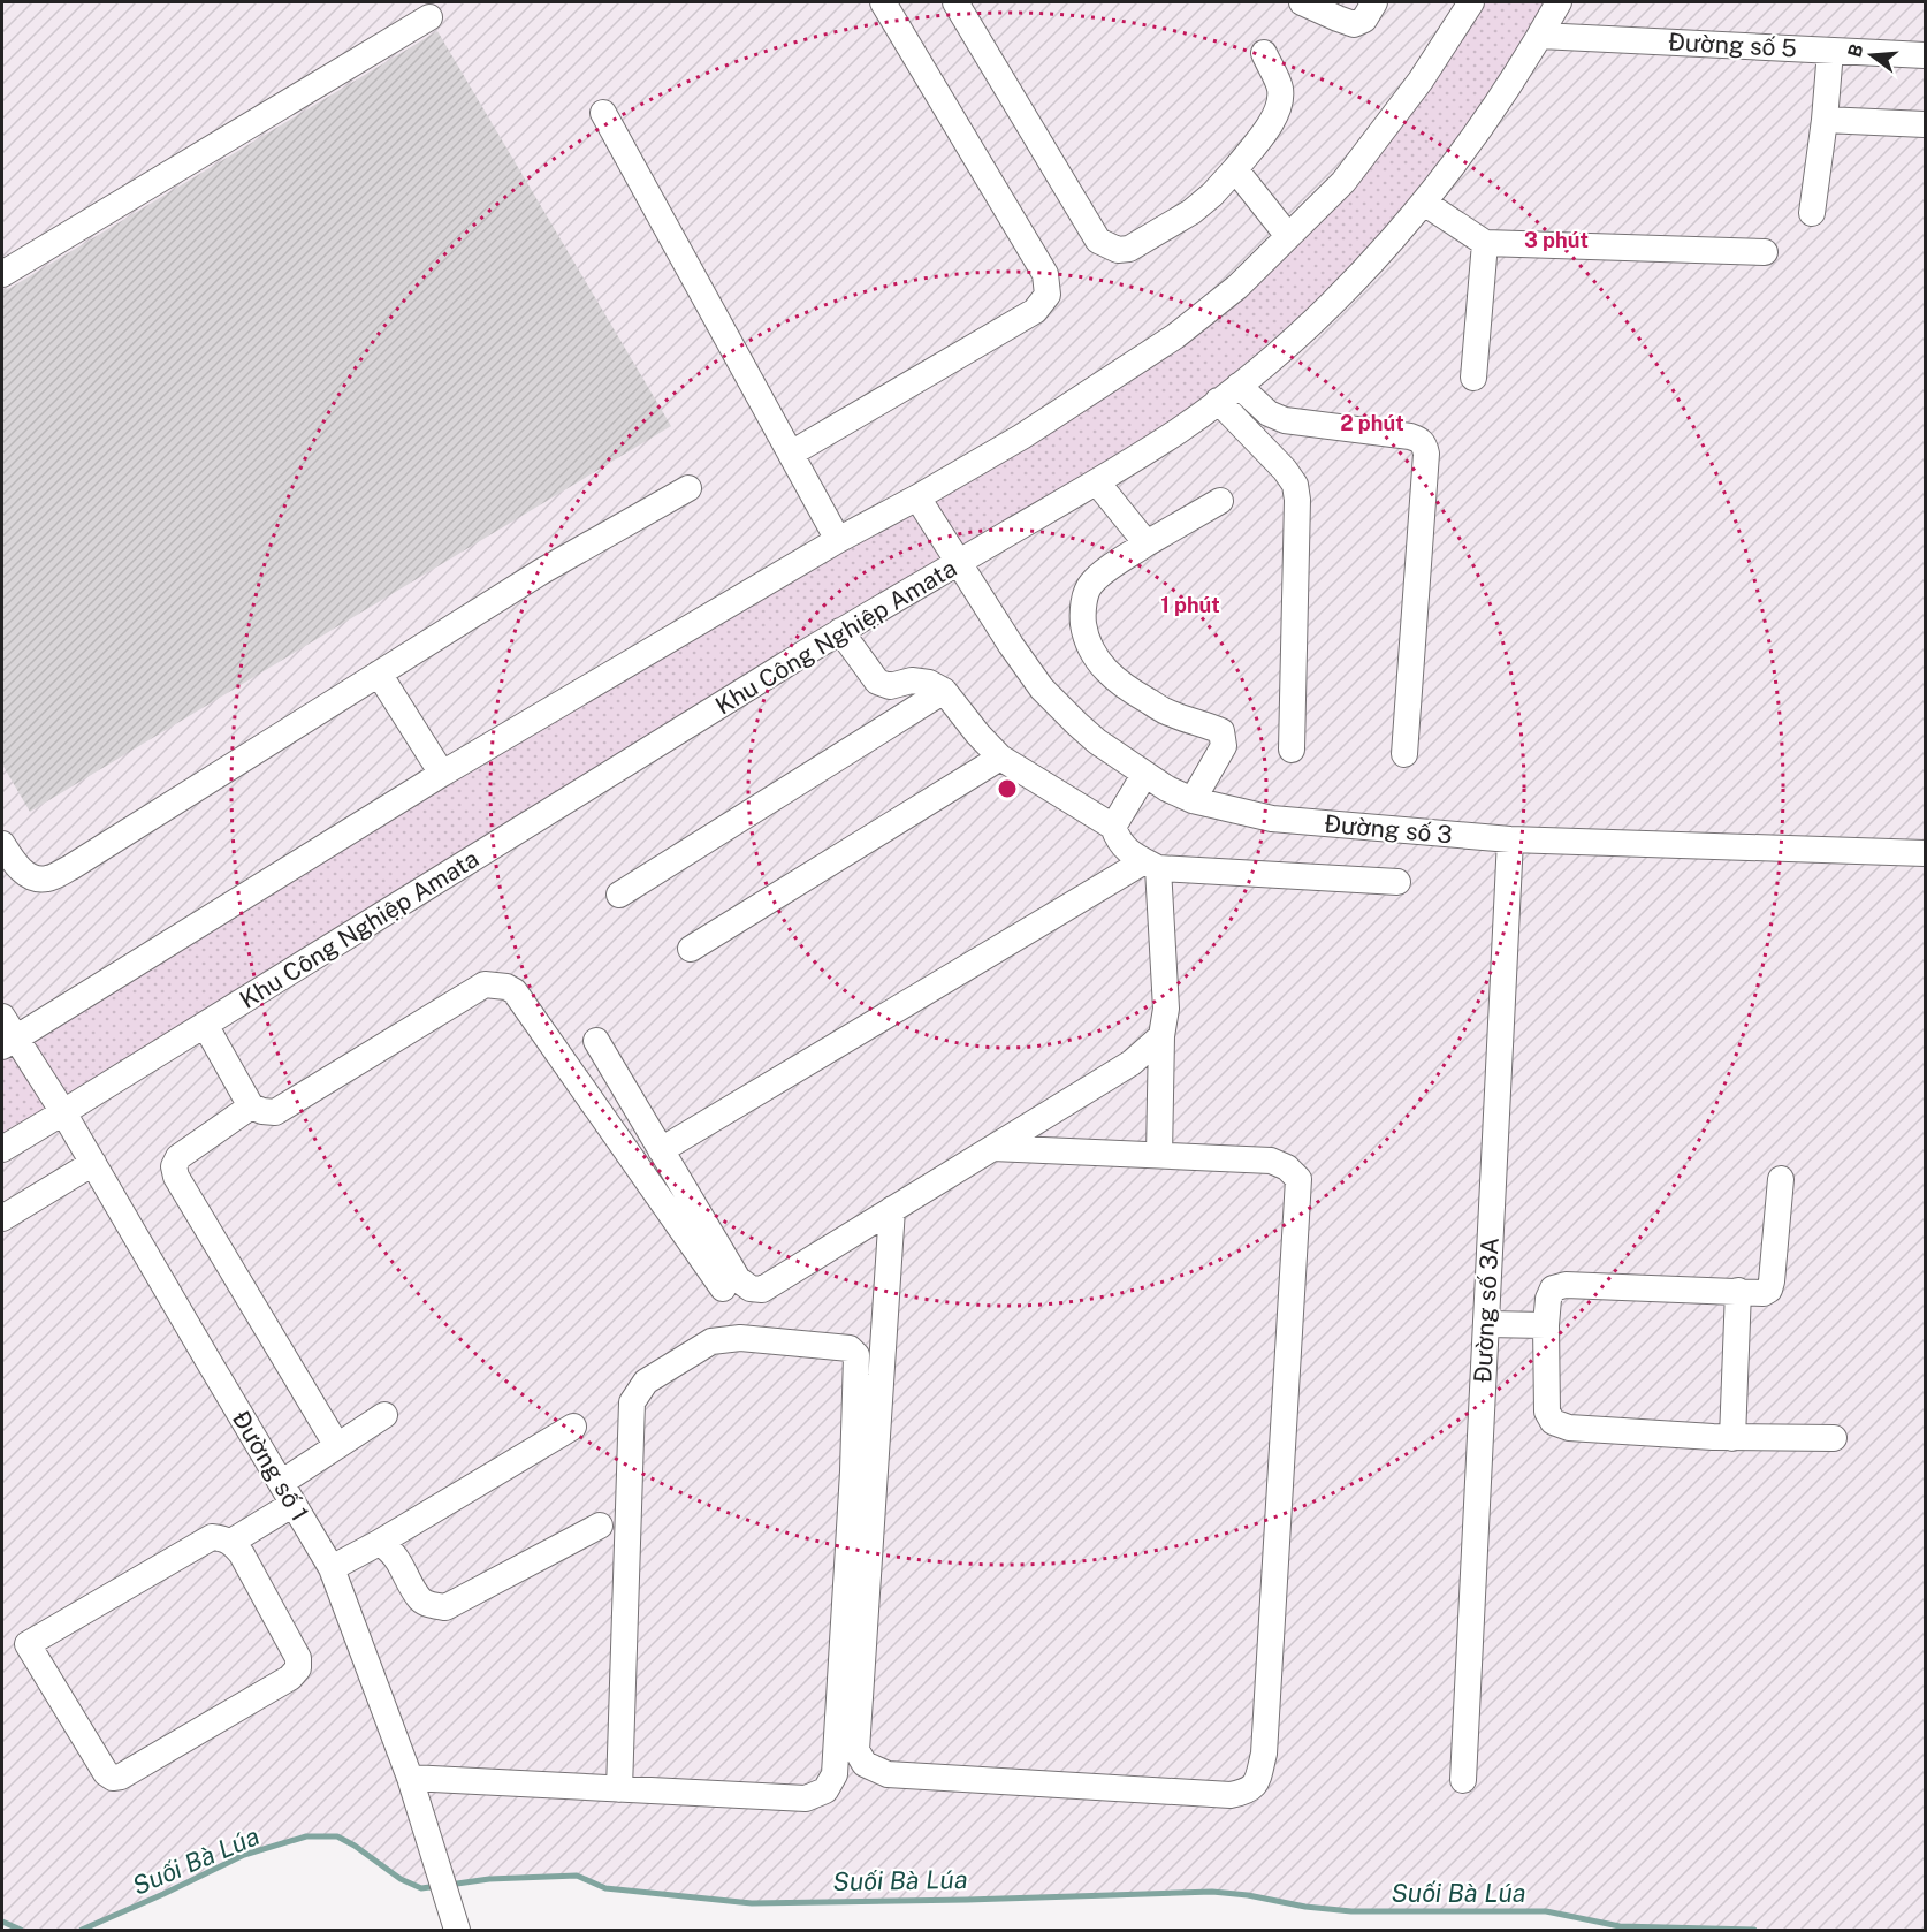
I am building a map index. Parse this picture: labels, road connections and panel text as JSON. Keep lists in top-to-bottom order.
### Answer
{
  "streets": {
    "street": [
      "Đường số 5",
      "Khu Công Nghiệp Amata",
      "Đường số 3",
      "Đường số 3A",
      "Đường số 1"
    ]
  },
  "crossings": [
    ["Đường số 5", "Khu Công Nghiệp Amata"],
    ["Khu Công Nghiệp Amata", "Đường số 3"],
    ["Khu Công Nghiệp Amata", "Đường số 1"],
    ["Đường số 3", "Đường số 3A"]
  ],
  "water": ["Suối Bà Lúa"],
  "north": "left",
  "rings": ["3 phút", "2 phút", "1 phút"]
}
